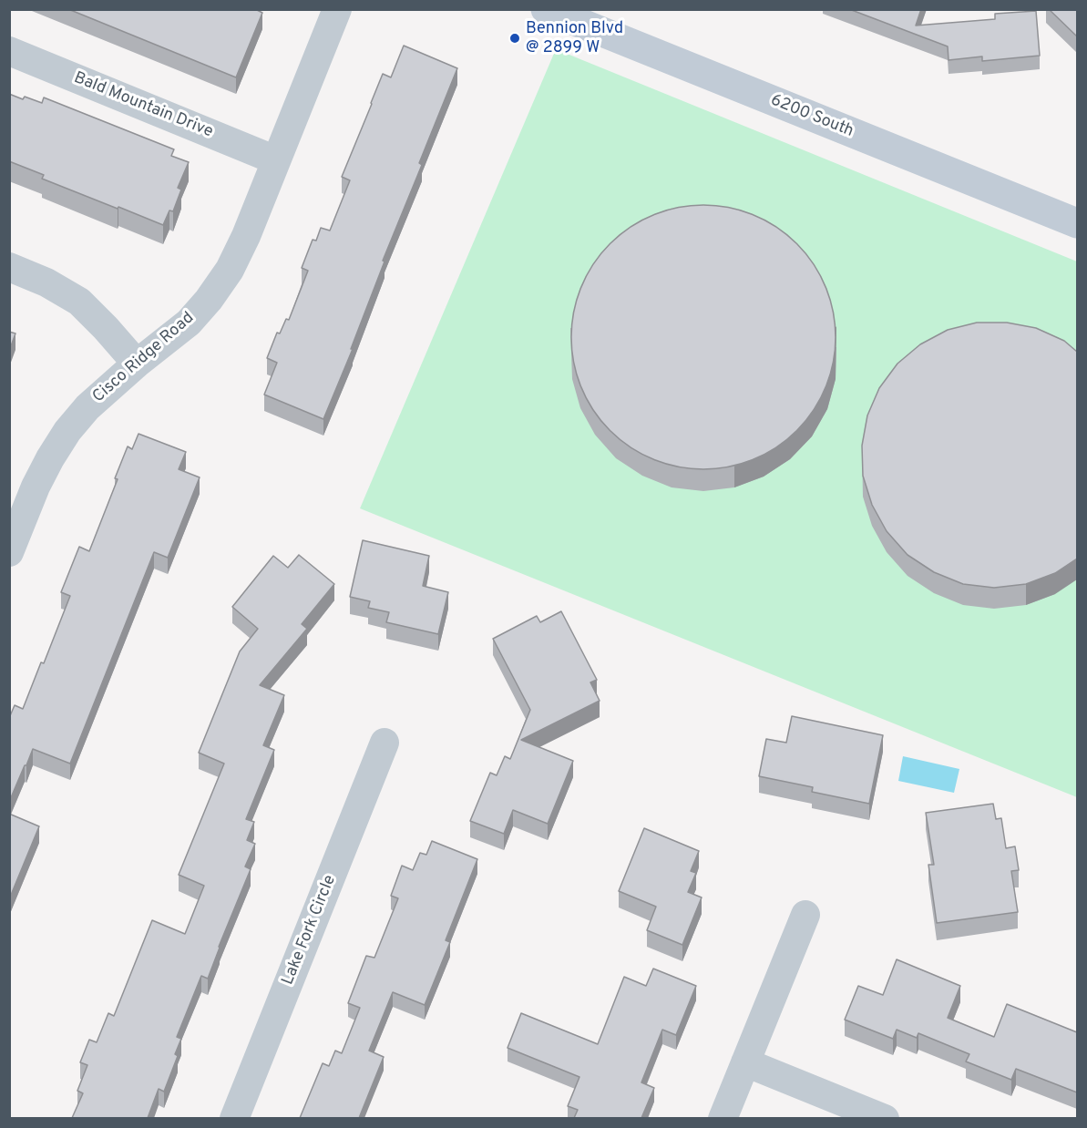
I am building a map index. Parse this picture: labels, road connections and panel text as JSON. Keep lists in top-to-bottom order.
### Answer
{
  "streets": {
    "main road": ["6200 South"],
    "street": ["Bald Mountain Drive", "Cisco Ridge Road", "Lake Fork Circle"]
  },
  "crossings": [
    ["Bald Mountain Drive", "Cisco Ridge Road"]
  ],
  "places": ["Bennion Blvd @ 2899 W"]
}
